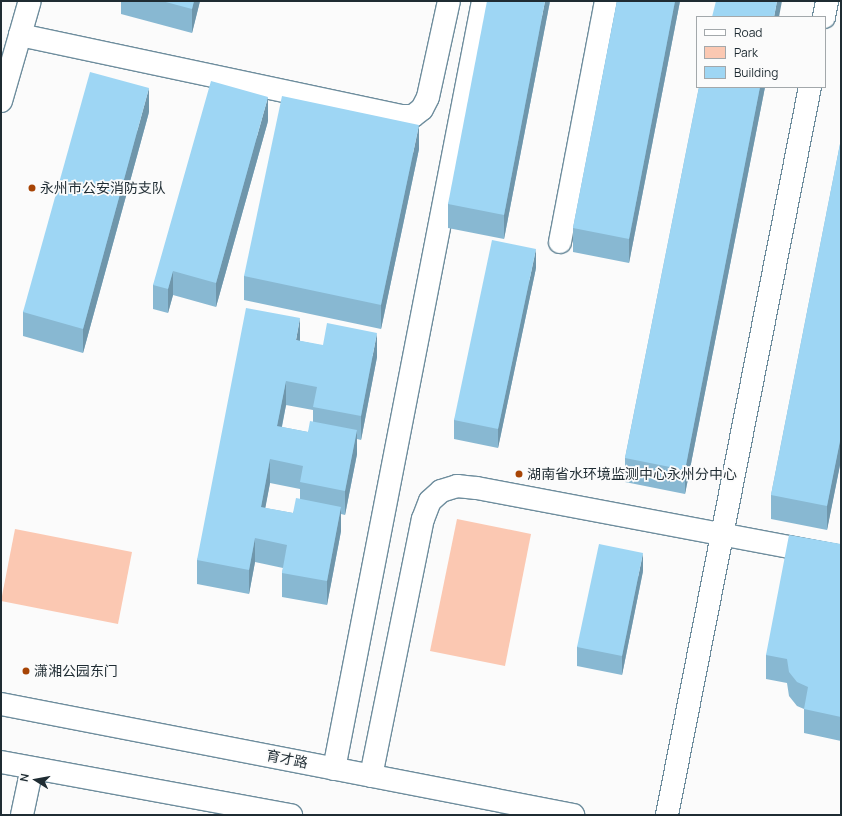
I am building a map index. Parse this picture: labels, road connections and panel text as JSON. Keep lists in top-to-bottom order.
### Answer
{
  "streets": {
    "main road": ["育才路"]
  },
  "places": ["永州市公安消防支队", "湖南省水环境监测中心永州分中心", "潇湘公园东门"],
  "legend": ["Road", "Park", "Building"],
  "north": "left"
}
